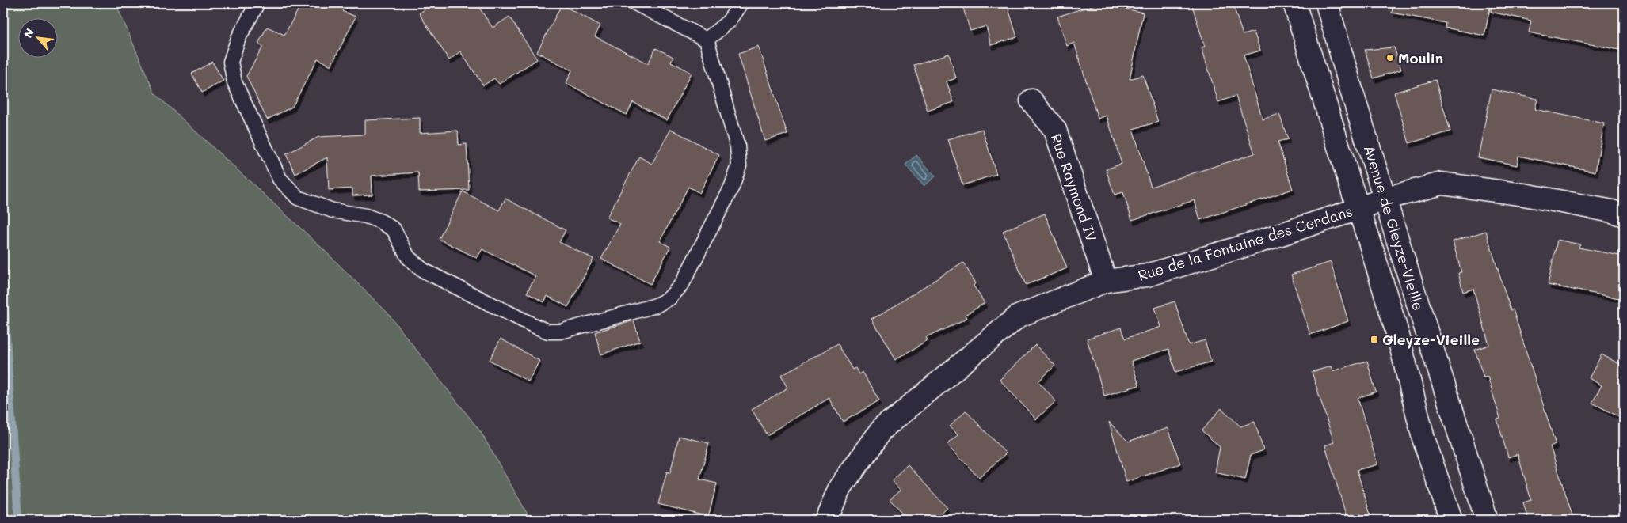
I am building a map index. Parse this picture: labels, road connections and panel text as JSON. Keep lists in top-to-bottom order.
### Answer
{
  "streets": {
    "street": ["Rue Raymond IV", "Avenue de Gleyze-Vieille", "Rue de la Fontaine des Cerdans"]
  },
  "crossings": [
    ["Rue Raymond IV", "Rue de la Fontaine des Cerdans"],
    ["Avenue de Gleyze-Vieille", "Rue de la Fontaine des Cerdans"]
  ],
  "places": {
    "other": ["Moulin"],
    "transit": ["Gleyze-Vieille"]
  },
  "north": "top left"
}
